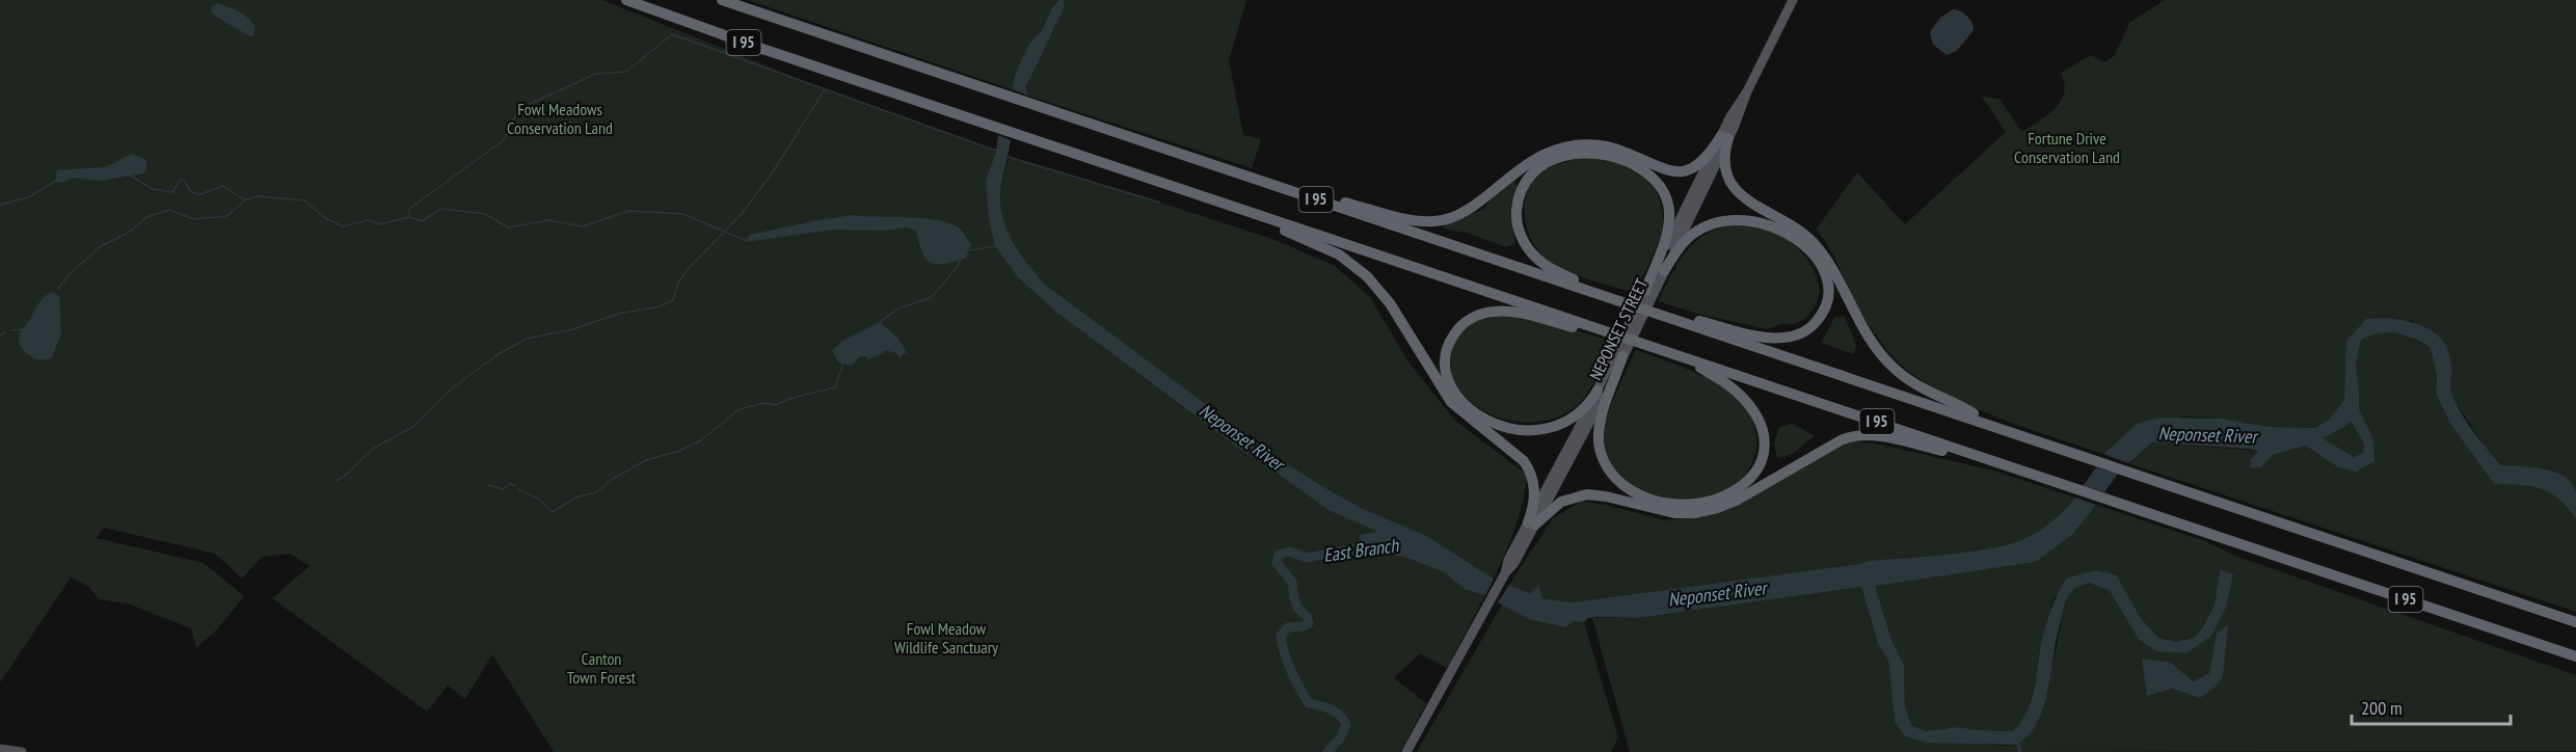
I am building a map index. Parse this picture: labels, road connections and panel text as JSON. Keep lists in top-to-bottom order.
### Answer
{
  "streets": {
    "highway": ["I 95"],
    "main road": ["NEPONSET STREET"]
  },
  "water": ["Neponset River", "East Branch"],
  "parks": [
    "Fowl Meadows Conservation Land",
    "Fortune Drive Conservation Land",
    "Fowl Meadow Wildlife Sanctuary",
    "Canton Town Forest"
  ],
  "scale_bar": "200 m"
}
